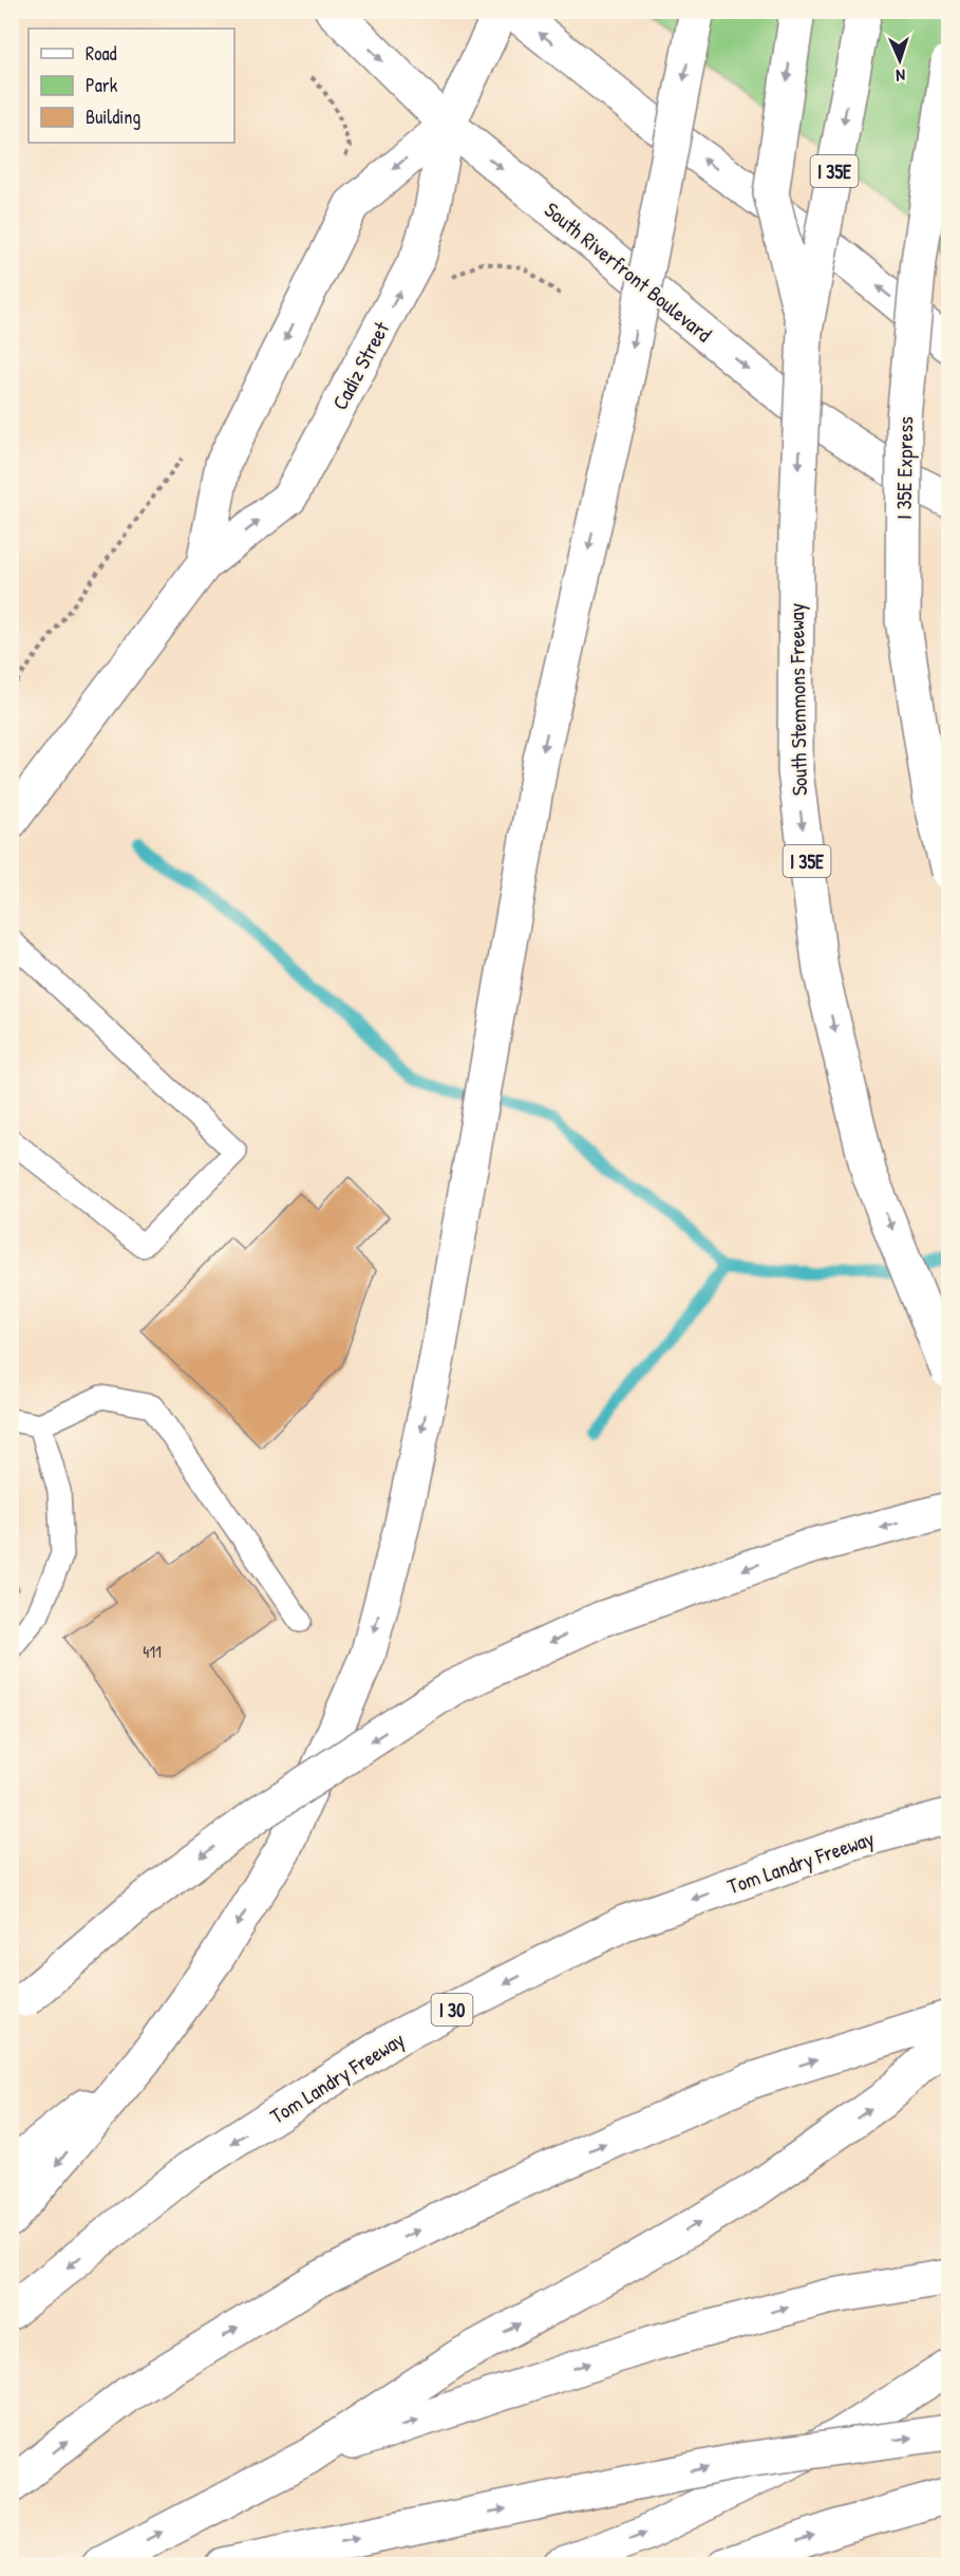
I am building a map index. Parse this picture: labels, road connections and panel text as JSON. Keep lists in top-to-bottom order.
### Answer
{
  "streets": {
    "main road": [
      "I 35E",
      "South Riverfront Boulevard",
      "Cadiz Street",
      "I 35E Express",
      "South Stemmons Freeway",
      "Tom Landry Freeway",
      "I 30"
    ]
  },
  "crossings": [
    ["South Riverfront Boulevard", "Cadiz Street"]
  ],
  "house_numbers": ["411"],
  "legend": ["Road", "Park", "Building"],
  "north": "bottom"
}
